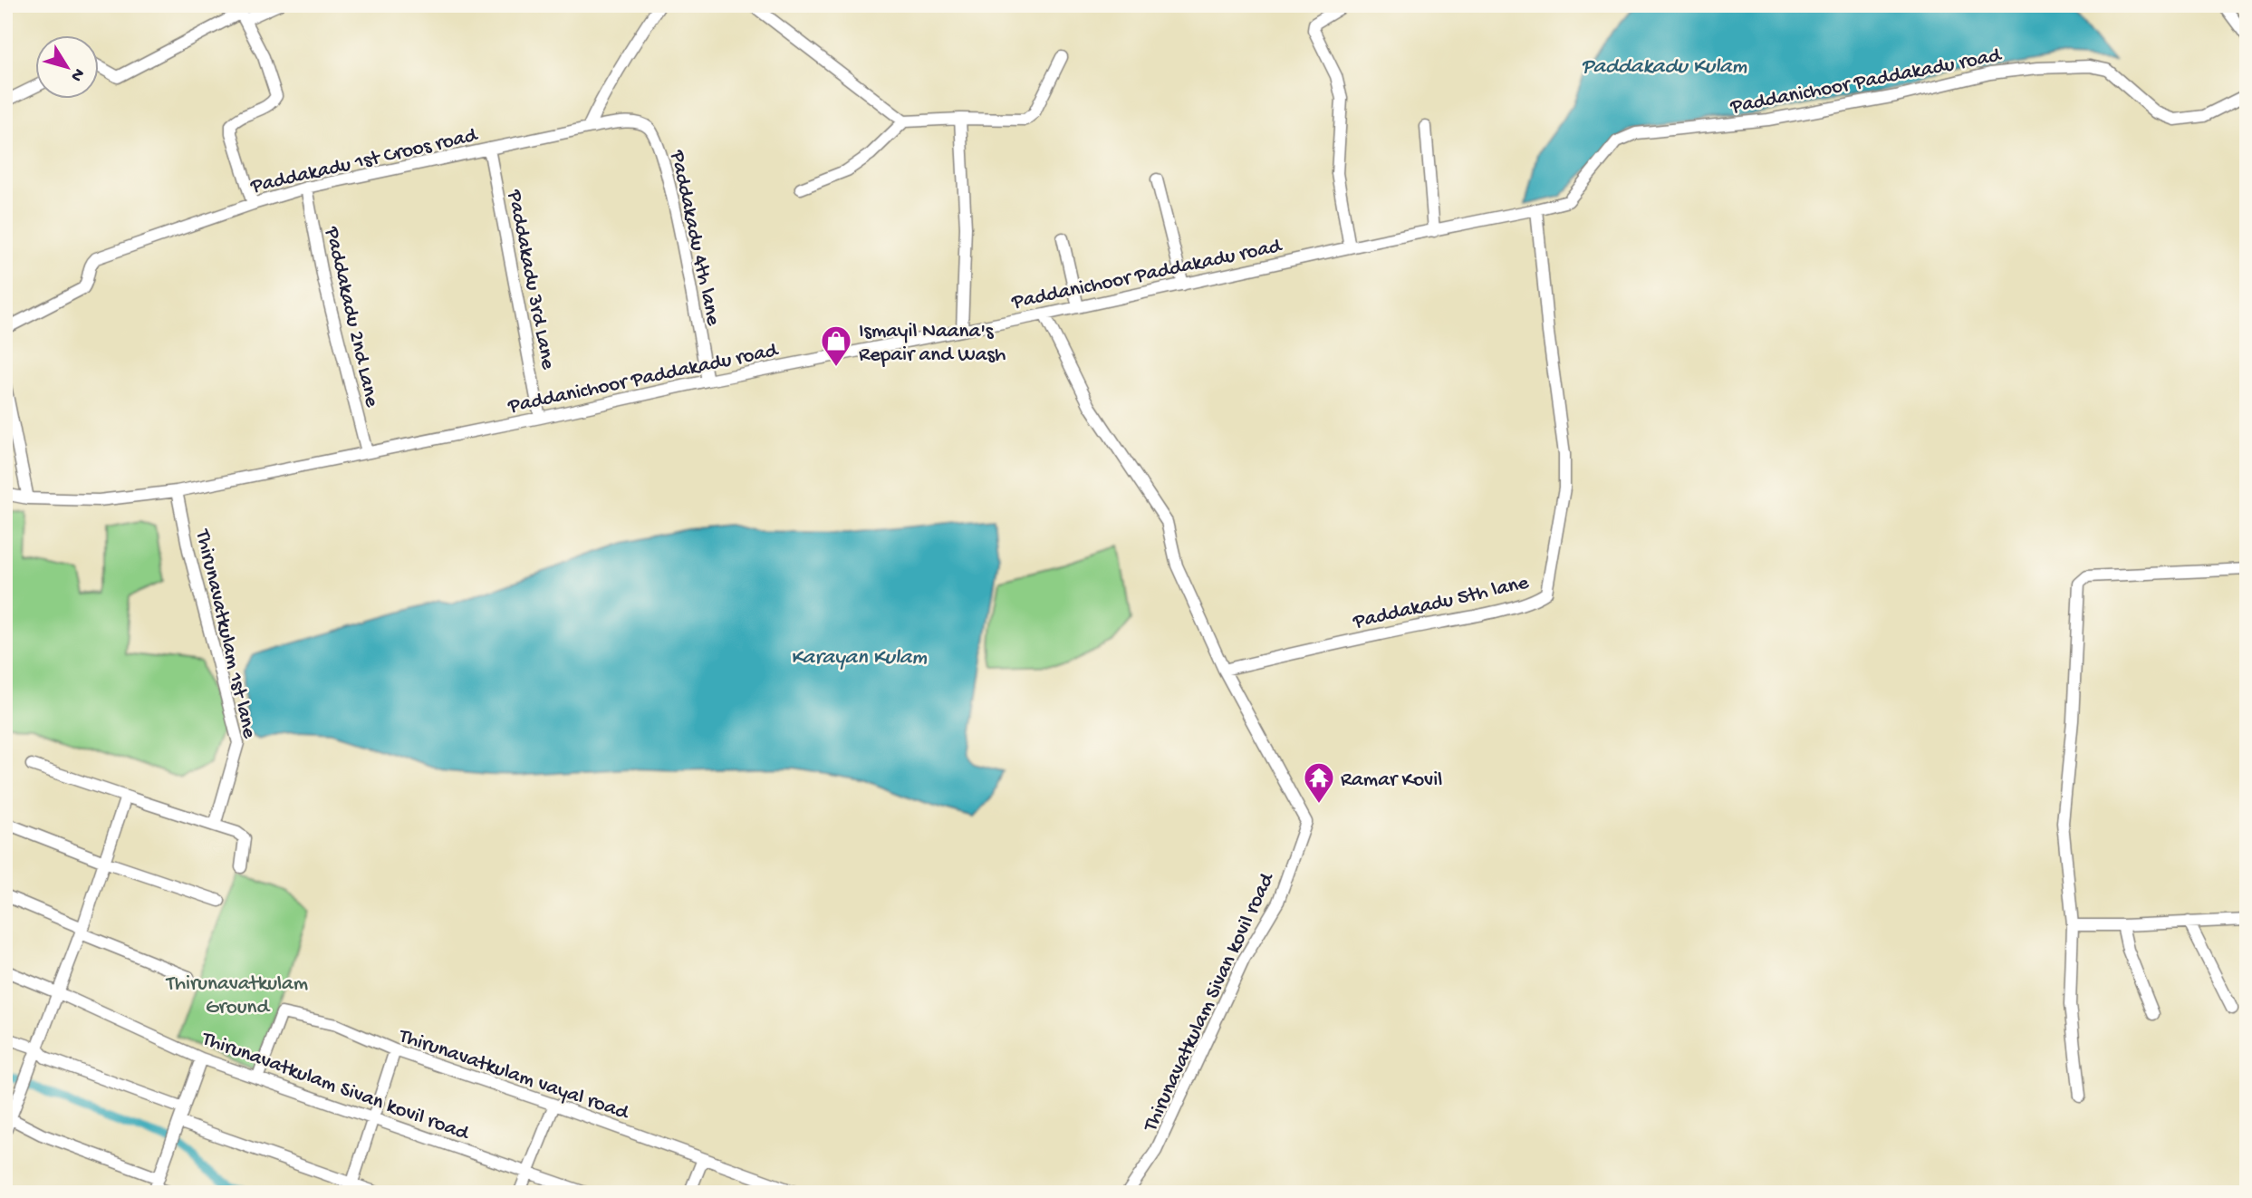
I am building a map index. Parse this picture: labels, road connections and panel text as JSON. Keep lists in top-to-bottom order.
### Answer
{
  "streets": {
    "street": [
      "Paddanichoor Paddakadu road",
      "Paddakadu 1st Croos road",
      "Paddakadu 4th lane",
      "Paddakadu 3rd Lane",
      "Paddakadu 2nd Lane",
      "Paddakadu 5th lane",
      "Thirunavatkulam 1st lane",
      "Thirunavatkulam Sivan kovil road",
      "Thirunavatkulam vayal road"
    ]
  },
  "crossings": [
    ["Paddanichoor Paddakadu road", "Paddakadu 4th lane"],
    ["Paddanichoor Paddakadu road", "Paddakadu 3rd Lane"],
    ["Paddanichoor Paddakadu road", "Paddakadu 2nd Lane"],
    ["Paddanichoor Paddakadu road", "Paddakadu 5th lane"],
    ["Paddanichoor Paddakadu road", "Thirunavatkulam 1st lane"],
    ["Paddanichoor Paddakadu road", "Thirunavatkulam Sivan kovil road"],
    ["Paddakadu 1st Croos road", "Paddakadu 4th lane"],
    ["Paddakadu 1st Croos road", "Paddakadu 3rd Lane"],
    ["Paddakadu 1st Croos road", "Paddakadu 2nd Lane"],
    ["Paddakadu 5th lane", "Thirunavatkulam Sivan kovil road"],
    ["Thirunavatkulam Sivan kovil road", "Thirunavatkulam vayal road"]
  ],
  "water": ["Paddakadu Kulam", "Karayan Kulam"],
  "parks": ["Thirunavatkulam Ground"],
  "places": {
    "shop": ["Ismayil Naana's Repair and Wash"],
    "temple": ["Ramar Kovil"]
  },
  "north": "bottom right"
}
